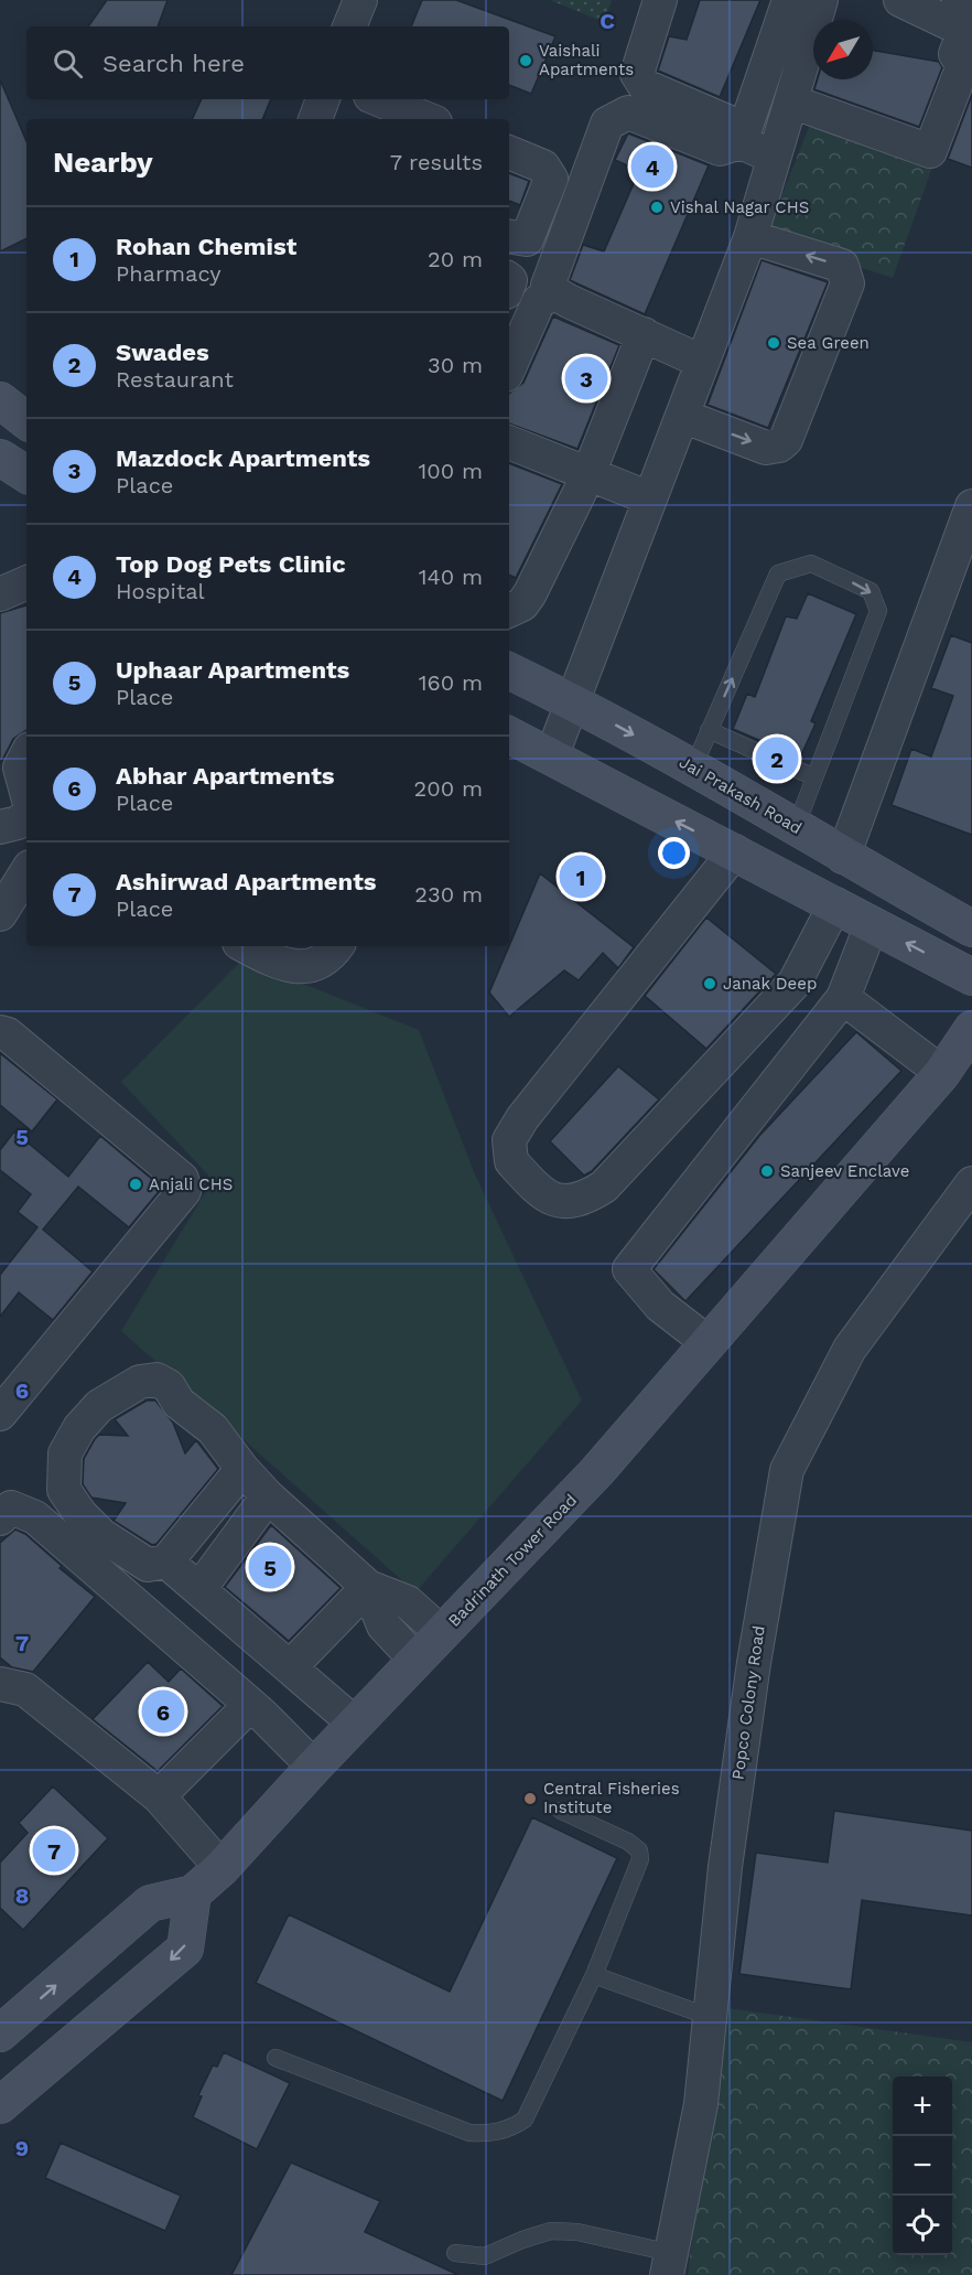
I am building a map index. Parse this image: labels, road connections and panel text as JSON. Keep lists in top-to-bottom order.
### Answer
{
  "streets": {
    "street": ["Jai Prakash Road", "Badrinath Tower Road", "Popco Colony Road"]
  },
  "places": [
    "Vaishali Apartments",
    "Vishal Nagar CHS",
    "Sea Green",
    "Janak Deep",
    "Sanjeev Enclave",
    "Anjali CHS",
    "Central Fisheries Institute"
  ],
  "north": "bottom left",
  "page": {
    "search": "Search here",
    "heading": ["Nearby", "7 results"],
    "pins": [
      "4",
      "3",
      "2",
      "1",
      "5",
      "6",
      "7"
    ],
    "list": [
      {
        "mark": "1",
        "name": "Rohan Chemist",
        "note": "Pharmacy",
        "value": "20 m"
      },
      {
        "mark": "2",
        "name": "Swades",
        "note": "Restaurant",
        "value": "30 m"
      },
      {
        "mark": "3",
        "name": "Mazdock Apartments",
        "note": "Place",
        "value": "100 m"
      },
      {
        "mark": "4",
        "name": "Top Dog Pets Clinic",
        "note": "Hospital",
        "value": "140 m"
      },
      {
        "mark": "5",
        "name": "Uphaar Apartments",
        "note": "Place",
        "value": "160 m"
      },
      {
        "mark": "6",
        "name": "Abhar Apartments",
        "note": "Place",
        "value": "200 m"
      },
      {
        "mark": "7",
        "name": "Ashirwad Apartments",
        "note": "Place",
        "value": "230 m"
      }
    ],
    "map_buttons": ["+", "−"]
  },
  "grid": {
    "columns": ["C"],
    "rows": [
      "5",
      "6",
      "7",
      "8",
      "9"
    ]
  }
}
